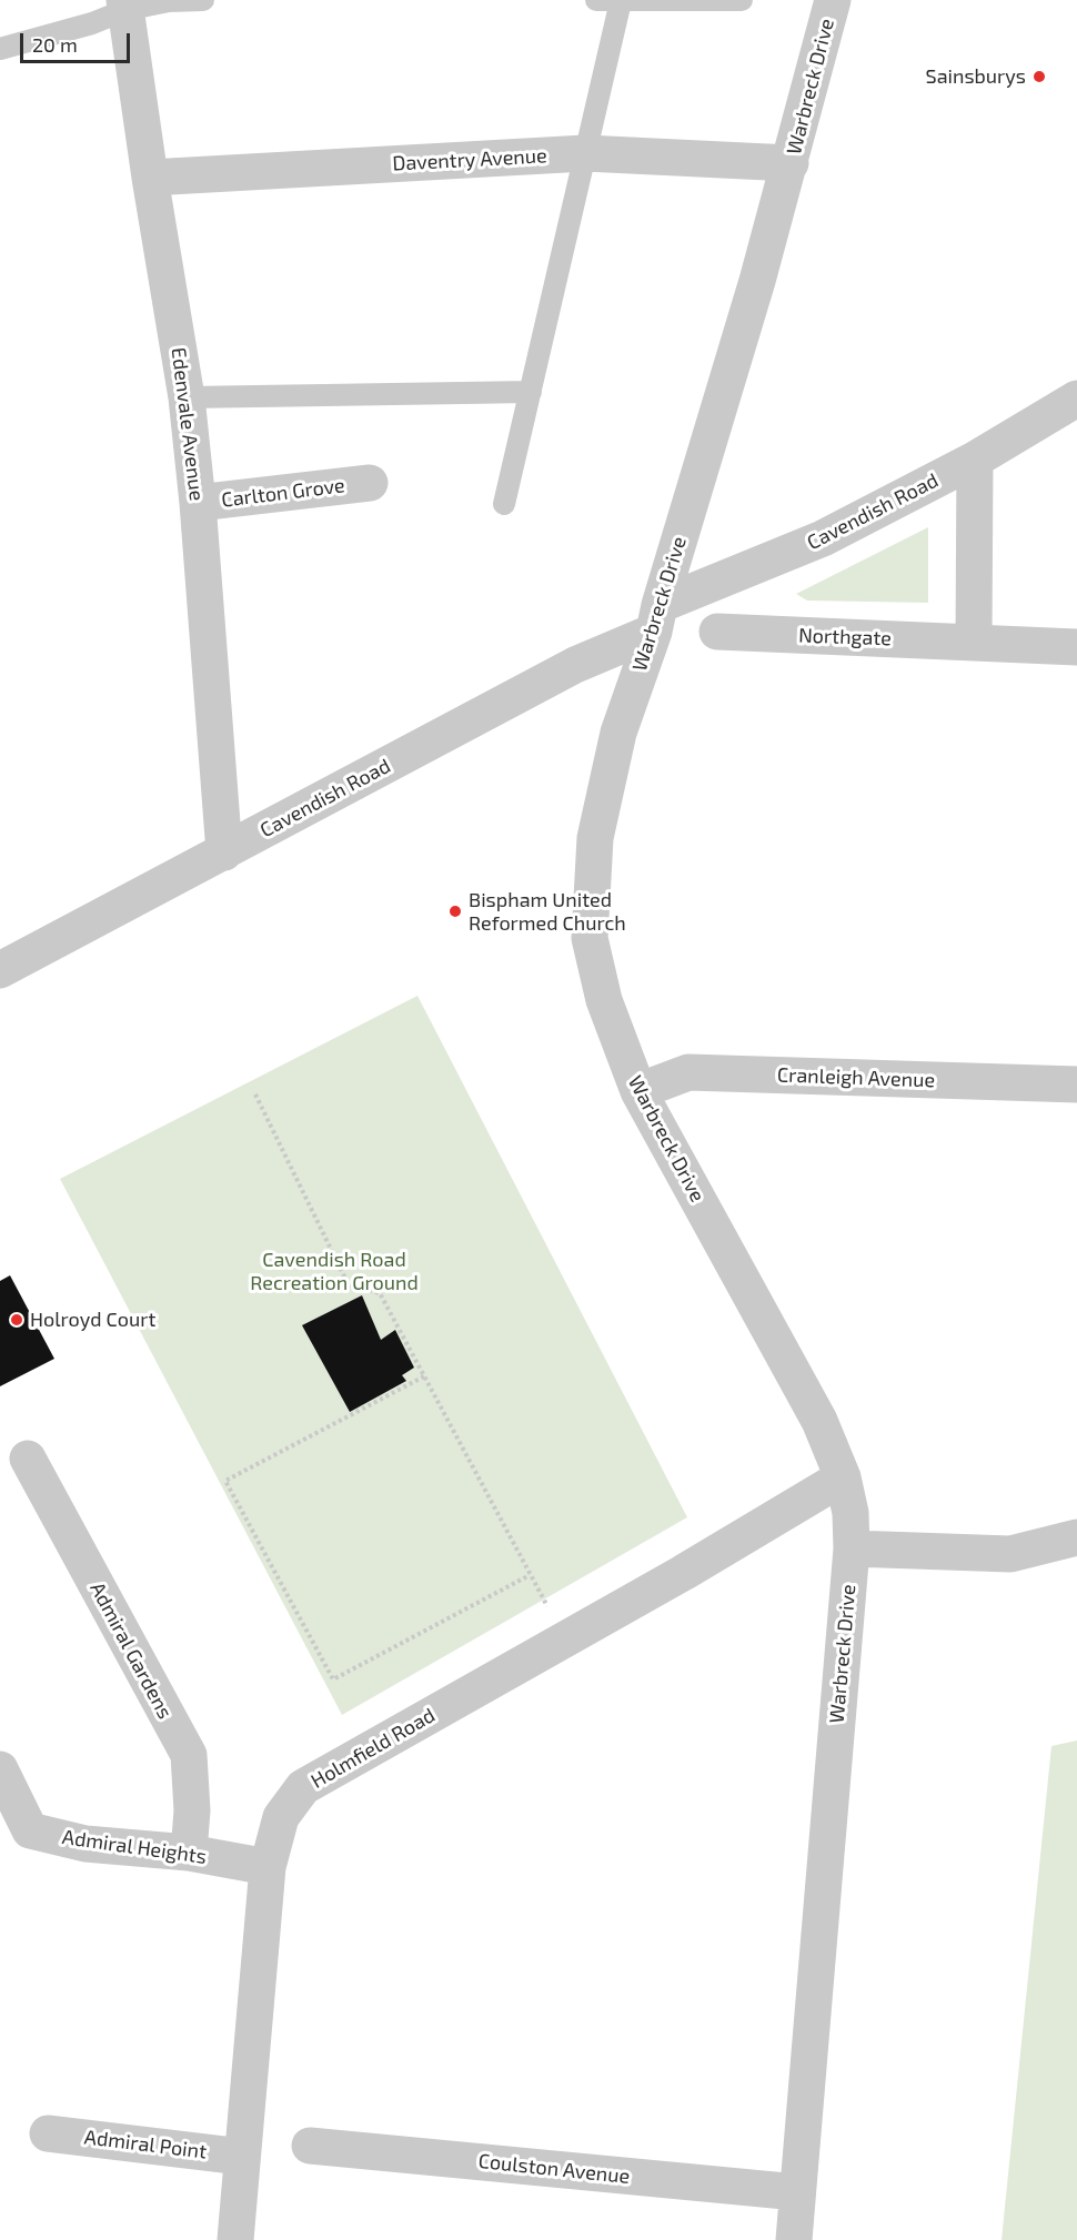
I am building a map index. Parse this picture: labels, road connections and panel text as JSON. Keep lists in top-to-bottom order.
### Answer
{
  "streets": {
    "street": [
      "Warbreck Drive",
      "Daventry Avenue",
      "Edenvale Avenue",
      "Carlton Grove",
      "Cavendish Road",
      "Northgate",
      "Cranleigh Avenue",
      "Admiral Gardens",
      "Holmfield Road",
      "Admiral Heights",
      "Admiral Point",
      "Coulston Avenue"
    ]
  },
  "crossings": [
    ["Warbreck Drive", "Daventry Avenue"],
    ["Warbreck Drive", "Cavendish Road"],
    ["Warbreck Drive", "Cranleigh Avenue"],
    ["Warbreck Drive", "Holmfield Road"],
    ["Warbreck Drive", "Coulston Avenue"],
    ["Daventry Avenue", "Edenvale Avenue"],
    ["Edenvale Avenue", "Carlton Grove"],
    ["Edenvale Avenue", "Cavendish Road"],
    ["Admiral Gardens", "Admiral Heights"],
    ["Holmfield Road", "Admiral Heights"],
    ["Holmfield Road", "Admiral Point"]
  ],
  "parks": ["Cavendish Road Recreation Ground"],
  "places": ["Sainsburys", "Bispham United Reformed Church", "Holroyd Court"],
  "scale_bar": "20 m"
}
